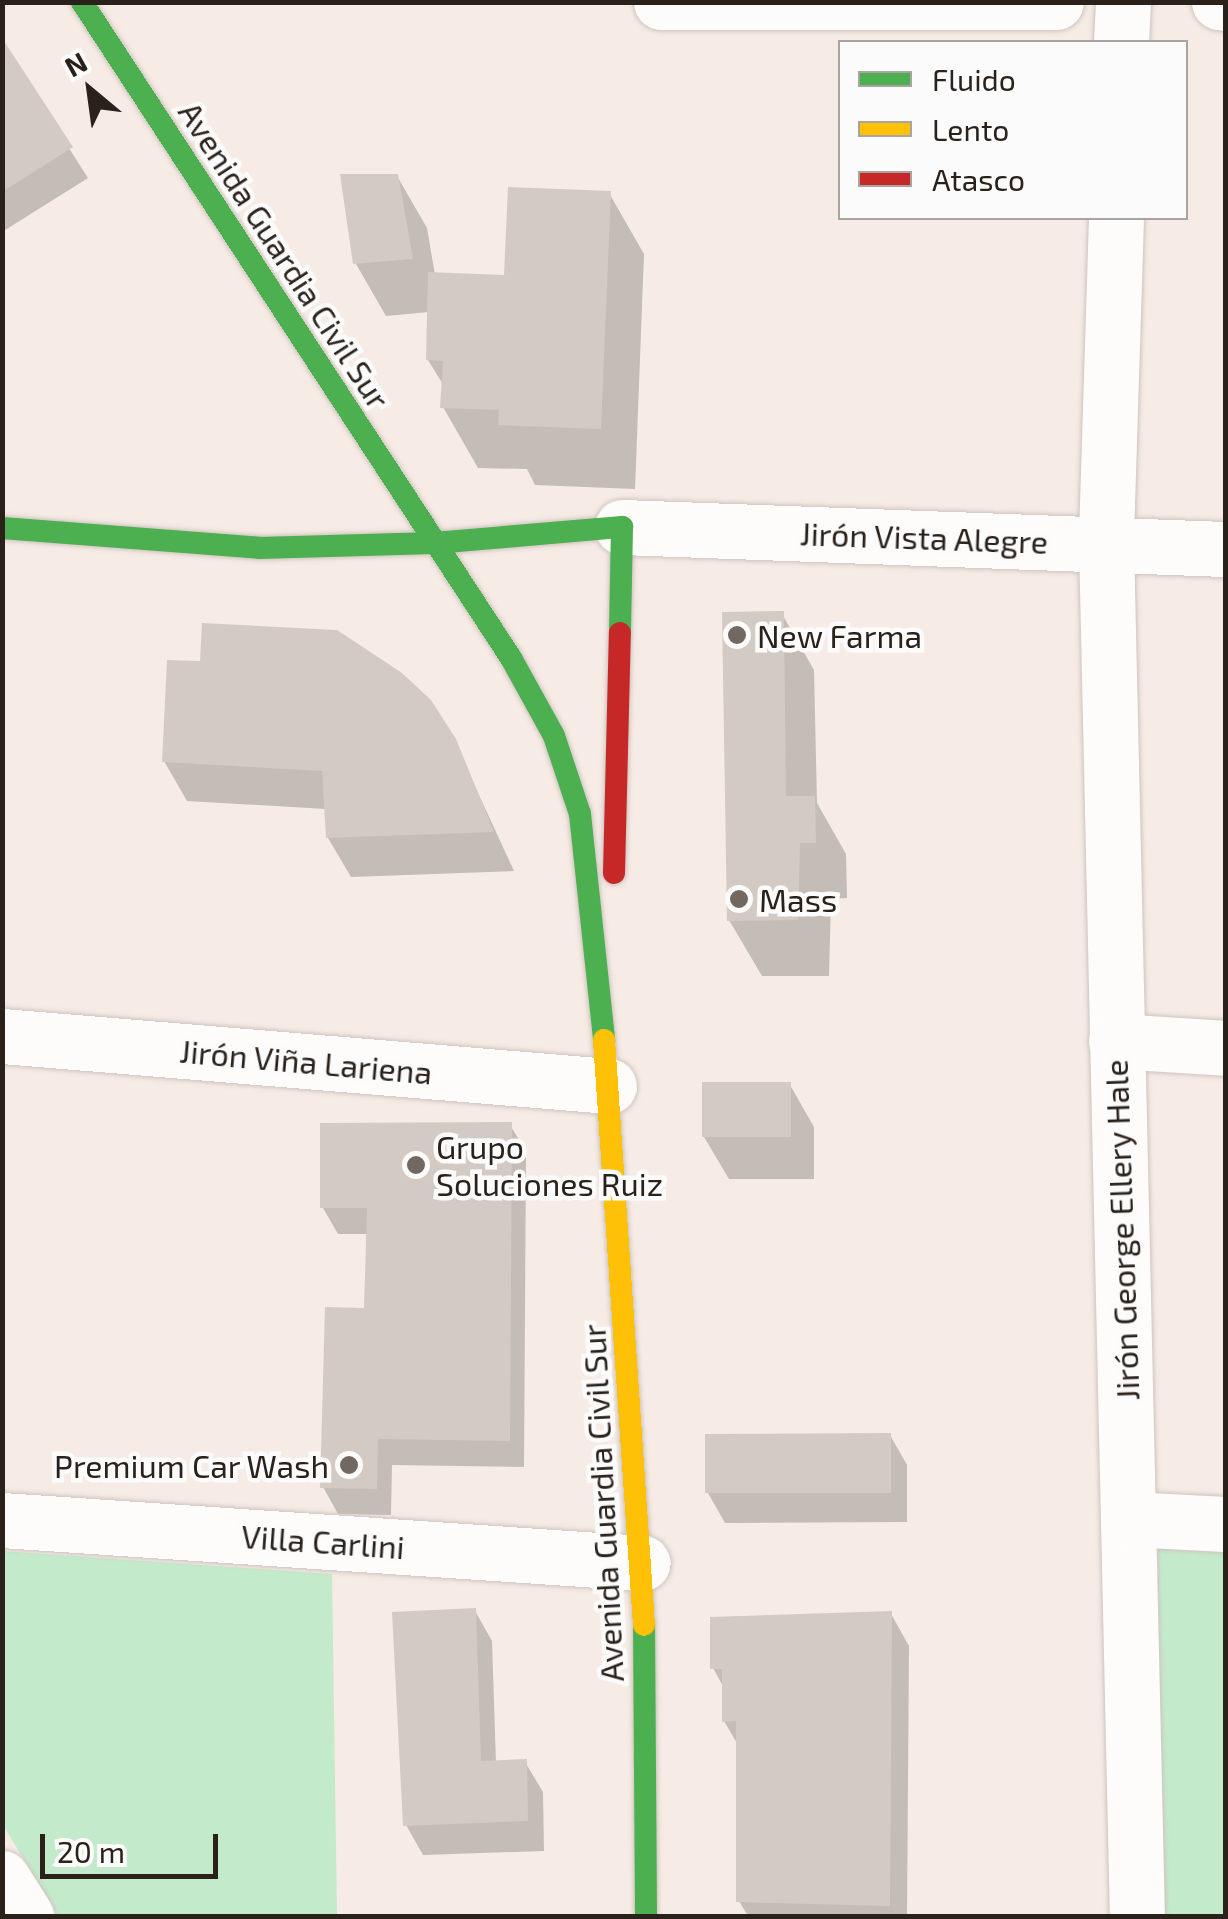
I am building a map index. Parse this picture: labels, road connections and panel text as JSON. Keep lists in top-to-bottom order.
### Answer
{
  "streets": {
    "main road": ["Avenida Guardia Civil Sur"],
    "street": [
      "Jirón Vista Alegre",
      "Jirón Viña Lariena",
      "Jirón George Ellery Hale",
      "Villa Carlini"
    ]
  },
  "crossings": [
    ["Avenida Guardia Civil Sur", "Jirón Vista Alegre"],
    ["Avenida Guardia Civil Sur", "Jirón Viña Lariena"],
    ["Avenida Guardia Civil Sur", "Villa Carlini"],
    ["Jirón Vista Alegre", "Jirón George Ellery Hale"]
  ],
  "places": [
    "New Farma",
    "Mass",
    "Grupo Soluciones Ruiz",
    "Premium Car Wash"
  ],
  "legend": ["Fluido", "Lento", "Atasco"],
  "scale_bar": "20 m",
  "north": "top left"
}
